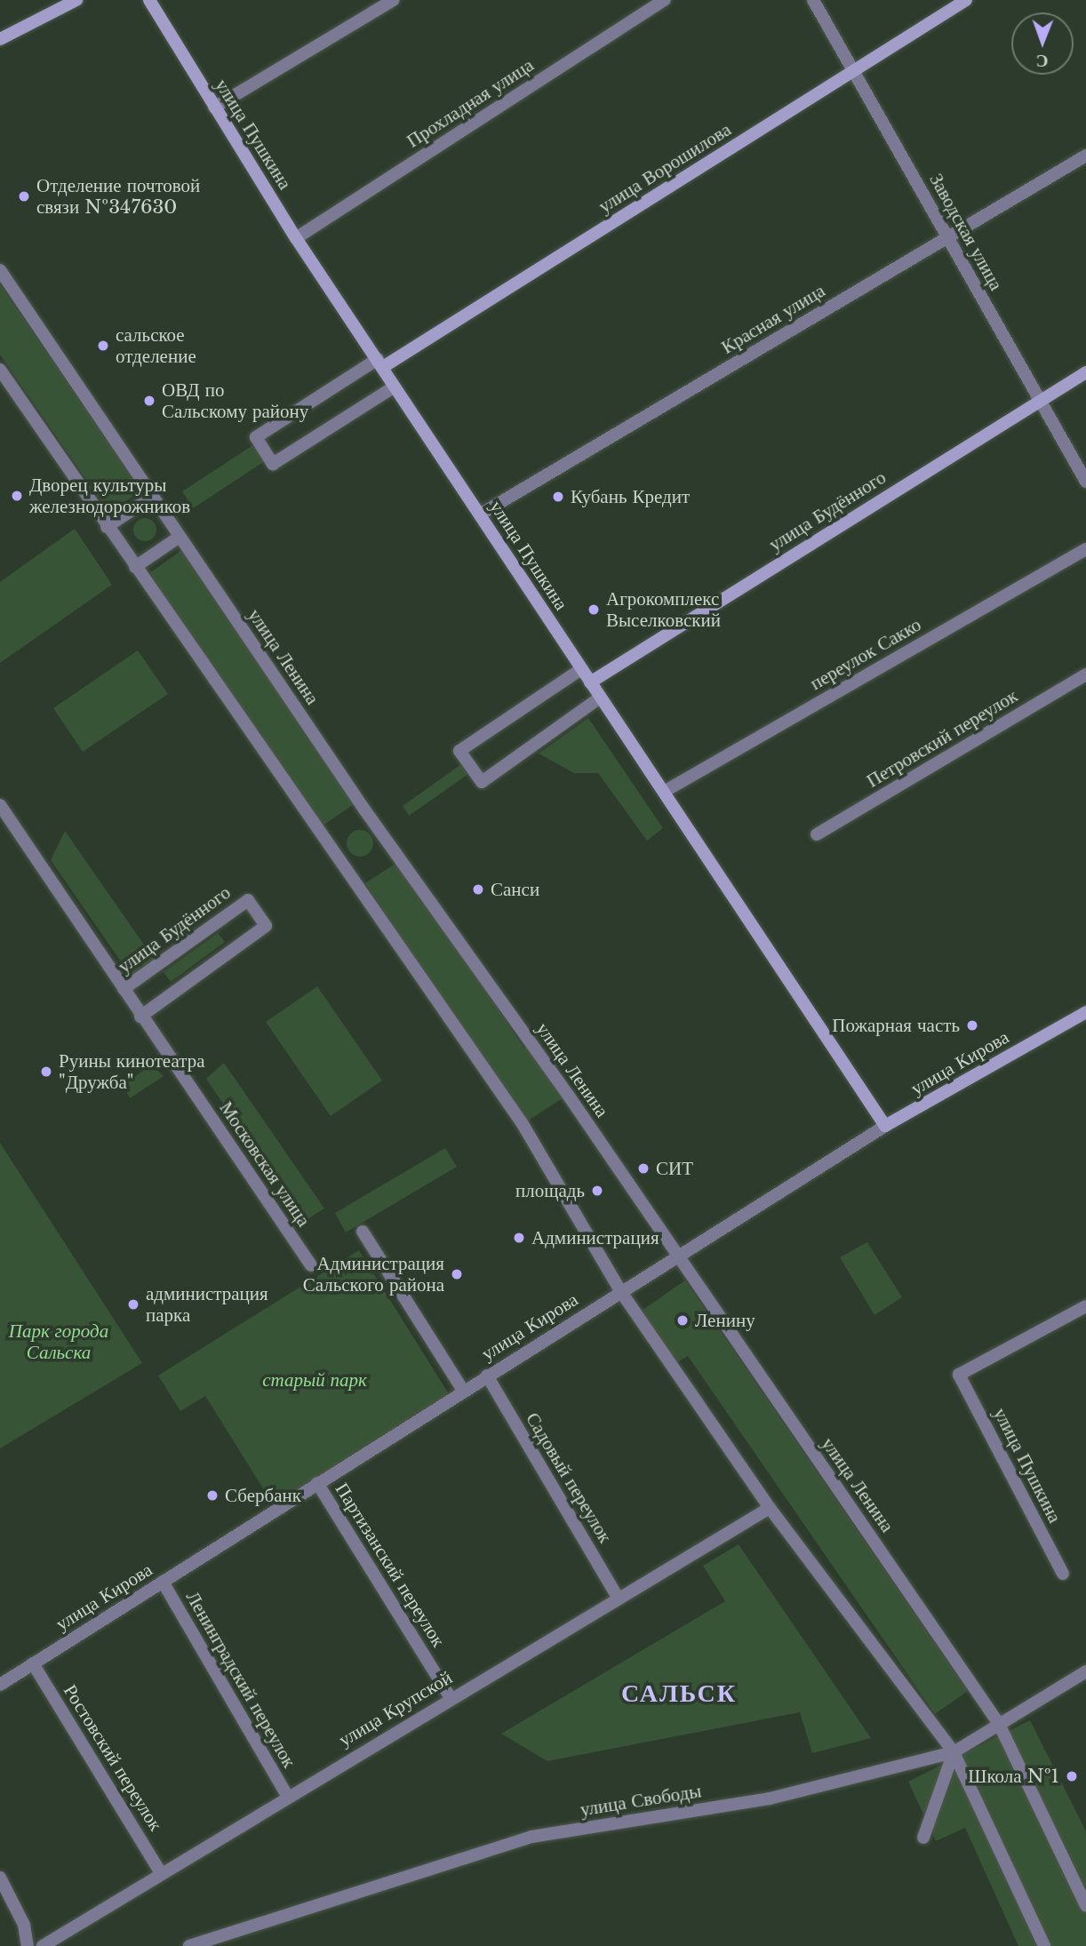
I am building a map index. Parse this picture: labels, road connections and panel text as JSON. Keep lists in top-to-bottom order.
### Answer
{
  "streets": {
    "main road": [
      "улица Пушкина",
      "улица Ворошилова",
      "улица Будённого",
      "улица Кирова"
    ],
    "street": [
      "Прохладная улица",
      "Заводская улица",
      "Красная улица",
      "переулок Сакко",
      "улица Ленина",
      "Петровский переулок",
      "Московская улица",
      "Садовый переулок",
      "Партизанский переулок",
      "Ленинградский переулок",
      "улица Крупской",
      "Ростовский переулок",
      "улица Свободы"
    ]
  },
  "crossings": [
    ["Прохладная улица", "улица Пушкина"],
    ["улица Пушкина", "улица Ворошилова"],
    ["улица Пушкина", "Красная улица"],
    ["улица Пушкина", "улица Будённого"],
    ["улица Пушкина", "переулок Сакко"],
    ["улица Пушкина", "улица Кирова"],
    ["улица Ворошилова", "Заводская улица"],
    ["Заводская улица", "Красная улица"],
    ["Заводская улица", "улица Будённого"],
    ["улица Будённого", "Московская улица"],
    ["улица Ленина", "улица Кирова"],
    ["улица Ленина", "улица Свободы"],
    ["улица Кирова", "Садовый переулок"],
    ["улица Кирова", "Партизанский переулок"],
    ["улица Кирова", "Ленинградский переулок"],
    ["улица Кирова", "Ростовский переулок"],
    ["Садовый переулок", "улица Крупской"],
    ["Партизанский переулок", "улица Крупской"],
    ["Ленинградский переулок", "улица Крупской"],
    ["улица Крупской", "Ростовский переулок"]
  ],
  "districts": ["САЛЬСК"],
  "parks": ["Парк города Сальска", "старый парк"],
  "places": [
    "Отделение почтовой связи №347630",
    "сальское отделение",
    "ОВД по Сальскому району",
    "Дворец культуры железнодорожников",
    "Кубань Кредит",
    "Агрокомплекс Выселковский",
    "Санси",
    "Пожарная часть",
    "Руины кинотеатра \"Дружба\"",
    "СИТ",
    "площадь",
    "Администрация",
    "Администрация Сальского района",
    "администрация парка",
    "Ленину",
    "Сбербанк",
    "Школа №1"
  ],
  "north": "bottom"
}
